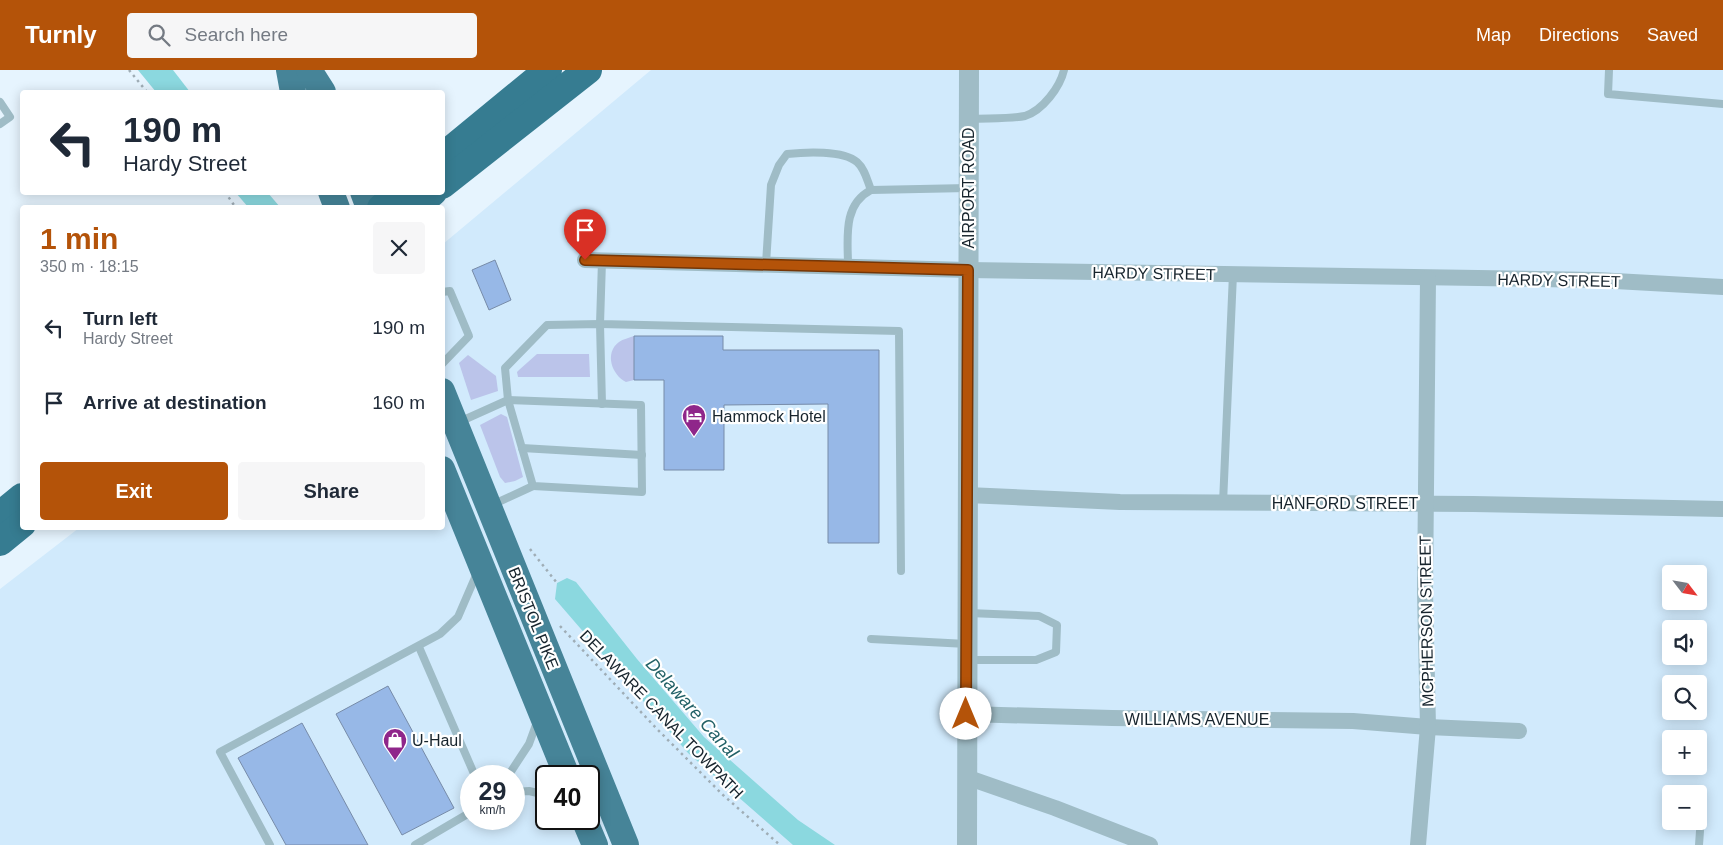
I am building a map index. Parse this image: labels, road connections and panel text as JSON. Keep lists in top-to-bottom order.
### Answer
{
  "streets": {
    "highway": ["BRISTOL PIKE"],
    "street": [
      "AIRPORT ROAD",
      "HARDY STREET",
      "HANFORD STREET",
      "MCPHERSON STREET",
      "WILLIAMS AVENUE"
    ],
    "path": ["DELAWARE CANAL TOWPATH"]
  },
  "crossings": [
    ["AIRPORT ROAD", "HARDY STREET"],
    ["AIRPORT ROAD", "HANFORD STREET"],
    ["AIRPORT ROAD", "WILLIAMS AVENUE"],
    ["HARDY STREET", "MCPHERSON STREET"],
    ["HANFORD STREET", "MCPHERSON STREET"],
    ["MCPHERSON STREET", "WILLIAMS AVENUE"]
  ],
  "water": ["Delaware Canal"],
  "places": {
    "hotel": ["Hammock Hotel"],
    "shop": ["U-Haul"]
  },
  "north": "bottom right",
  "page": {
    "header": "Turnly",
    "search": "Search here",
    "nav": ["Map", "Directions", "Saved"],
    "turn": ["190 m", "Hardy Street"],
    "heading": ["1 min", "350 m · 18:15"],
    "list": [
      {
        "name": "Turn left",
        "note": "Hardy Street",
        "value": "190 m"
      },
      {
        "name": "Arrive at destination",
        "value": "160 m"
      }
    ],
    "buttons": ["Exit", "Share"],
    "map_buttons": ["+", "−"],
    "speed": "29 km/h",
    "limit": "40"
  }
}
